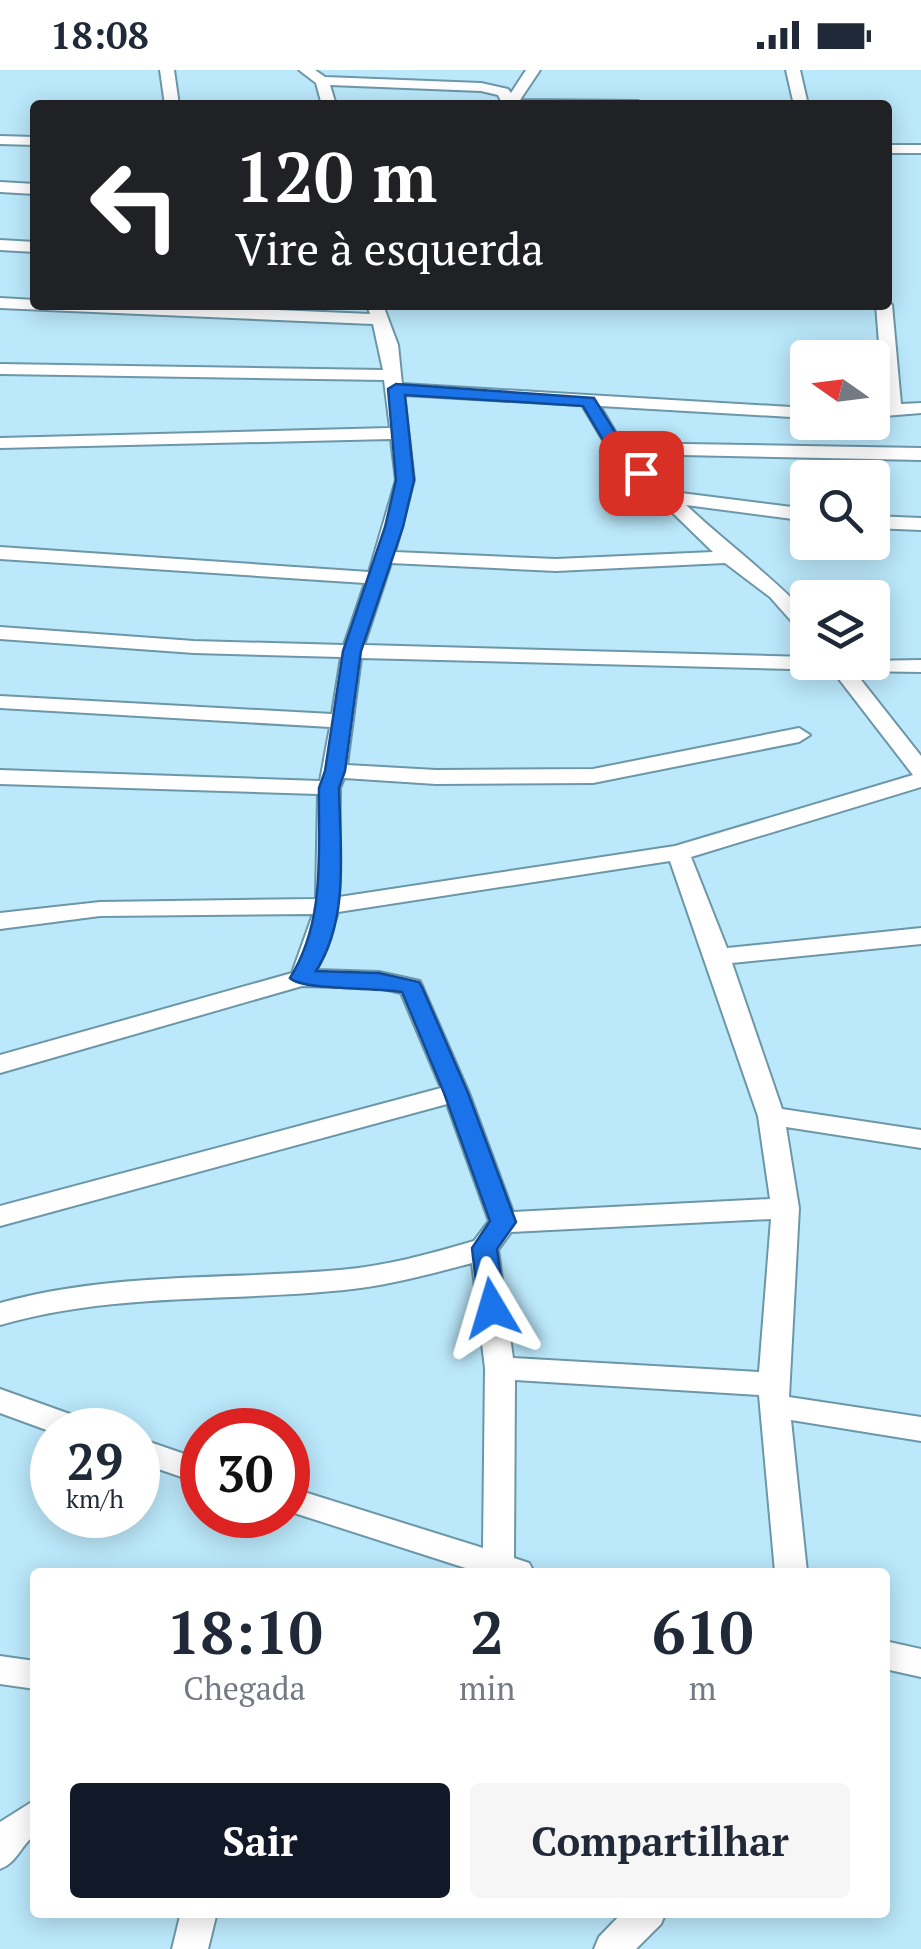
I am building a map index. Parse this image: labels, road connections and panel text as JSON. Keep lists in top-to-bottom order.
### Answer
{
  "north": "left",
  "page": {
    "status": "18:08",
    "turn": ["120 m", "Vire à esquerda"],
    "speed": "29 km/h",
    "limit": "30",
    "eta": [
      "18:10",
      "Chegada",
      "2",
      "min",
      "610",
      "m"
    ],
    "buttons": ["Sair", "Compartilhar"]
  }
}
